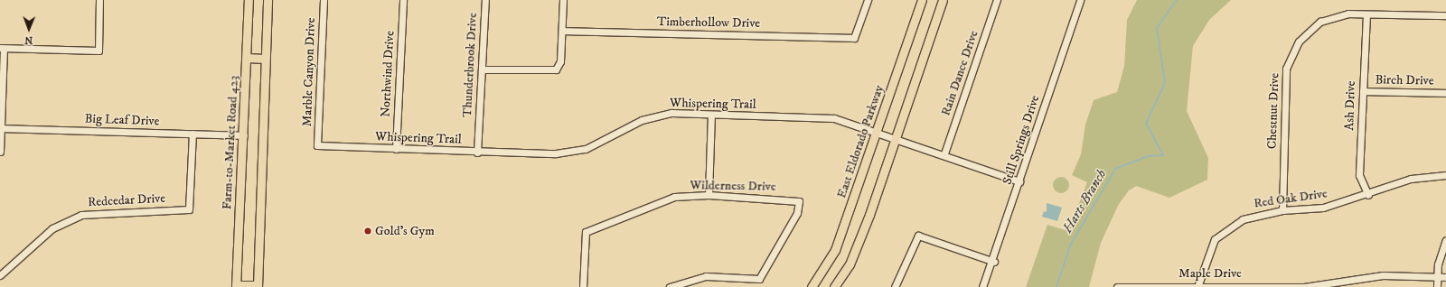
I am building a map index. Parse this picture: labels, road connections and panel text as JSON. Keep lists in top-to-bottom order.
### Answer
{
  "streets": {
    "main road": ["East Eldorado Parkway", "Farm-to-Market Road 423"],
    "street": [
      "Timberhollow Drive",
      "Thunderbrook Drive",
      "Marble Canyon Drive",
      "Rain Dance Drive",
      "Northwind Drive",
      "Birch Drive",
      "Whispering Trail",
      "Ash Drive",
      "Chestnut Drive",
      "Big Leaf Drive",
      "Still Springs Drive",
      "Wilderness Drive",
      "Red Oak Drive",
      "Redcedar Drive",
      "Maple Drive"
    ]
  },
  "crossings": [
    ["Thunderbrook Drive", "Whispering Trail"],
    ["Marble Canyon Drive", "Whispering Trail"],
    ["Rain Dance Drive", "Whispering Trail"],
    ["Northwind Drive", "Whispering Trail"],
    ["Birch Drive", "Ash Drive"],
    ["Whispering Trail", "Still Springs Drive"],
    ["Whispering Trail", "East Eldorado Parkway"],
    ["Ash Drive", "Chestnut Drive"],
    ["Ash Drive", "Red Oak Drive"],
    ["Chestnut Drive", "Red Oak Drive"],
    ["Big Leaf Drive", "Farm-to-Market Road 423"],
    ["Big Leaf Drive", "Redcedar Drive"],
    ["Red Oak Drive", "Maple Drive"]
  ],
  "water": ["Harts Branch"],
  "places": ["Gold's Gym"],
  "north": "bottom"
}
